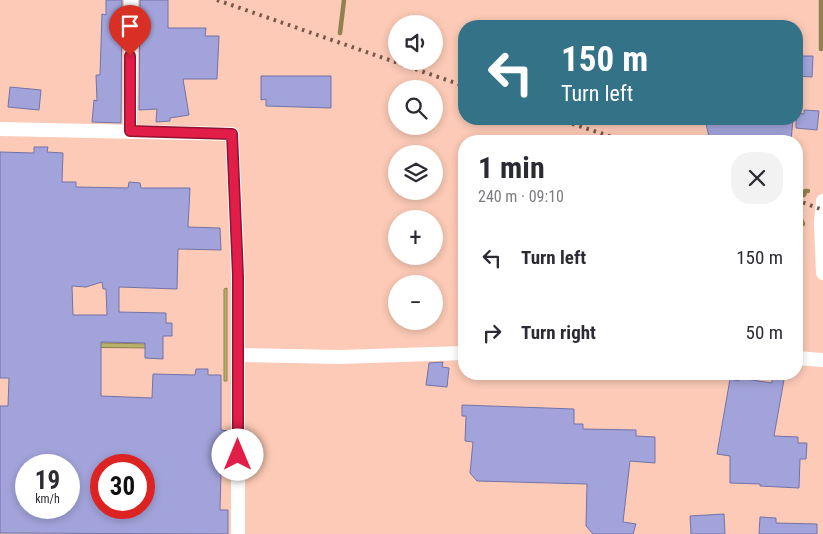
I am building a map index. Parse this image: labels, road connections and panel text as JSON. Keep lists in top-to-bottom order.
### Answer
{
  "page": {
    "map_buttons": ["+", "−"],
    "turn": ["150 m", "Turn left"],
    "heading": ["1 min", "240 m · 09:10"],
    "list": [
      {
        "name": "Turn left",
        "value": "150 m"
      },
      {
        "name": "Turn right",
        "value": "50 m"
      }
    ],
    "speed": "19 km/h",
    "limit": "30"
  }
}
